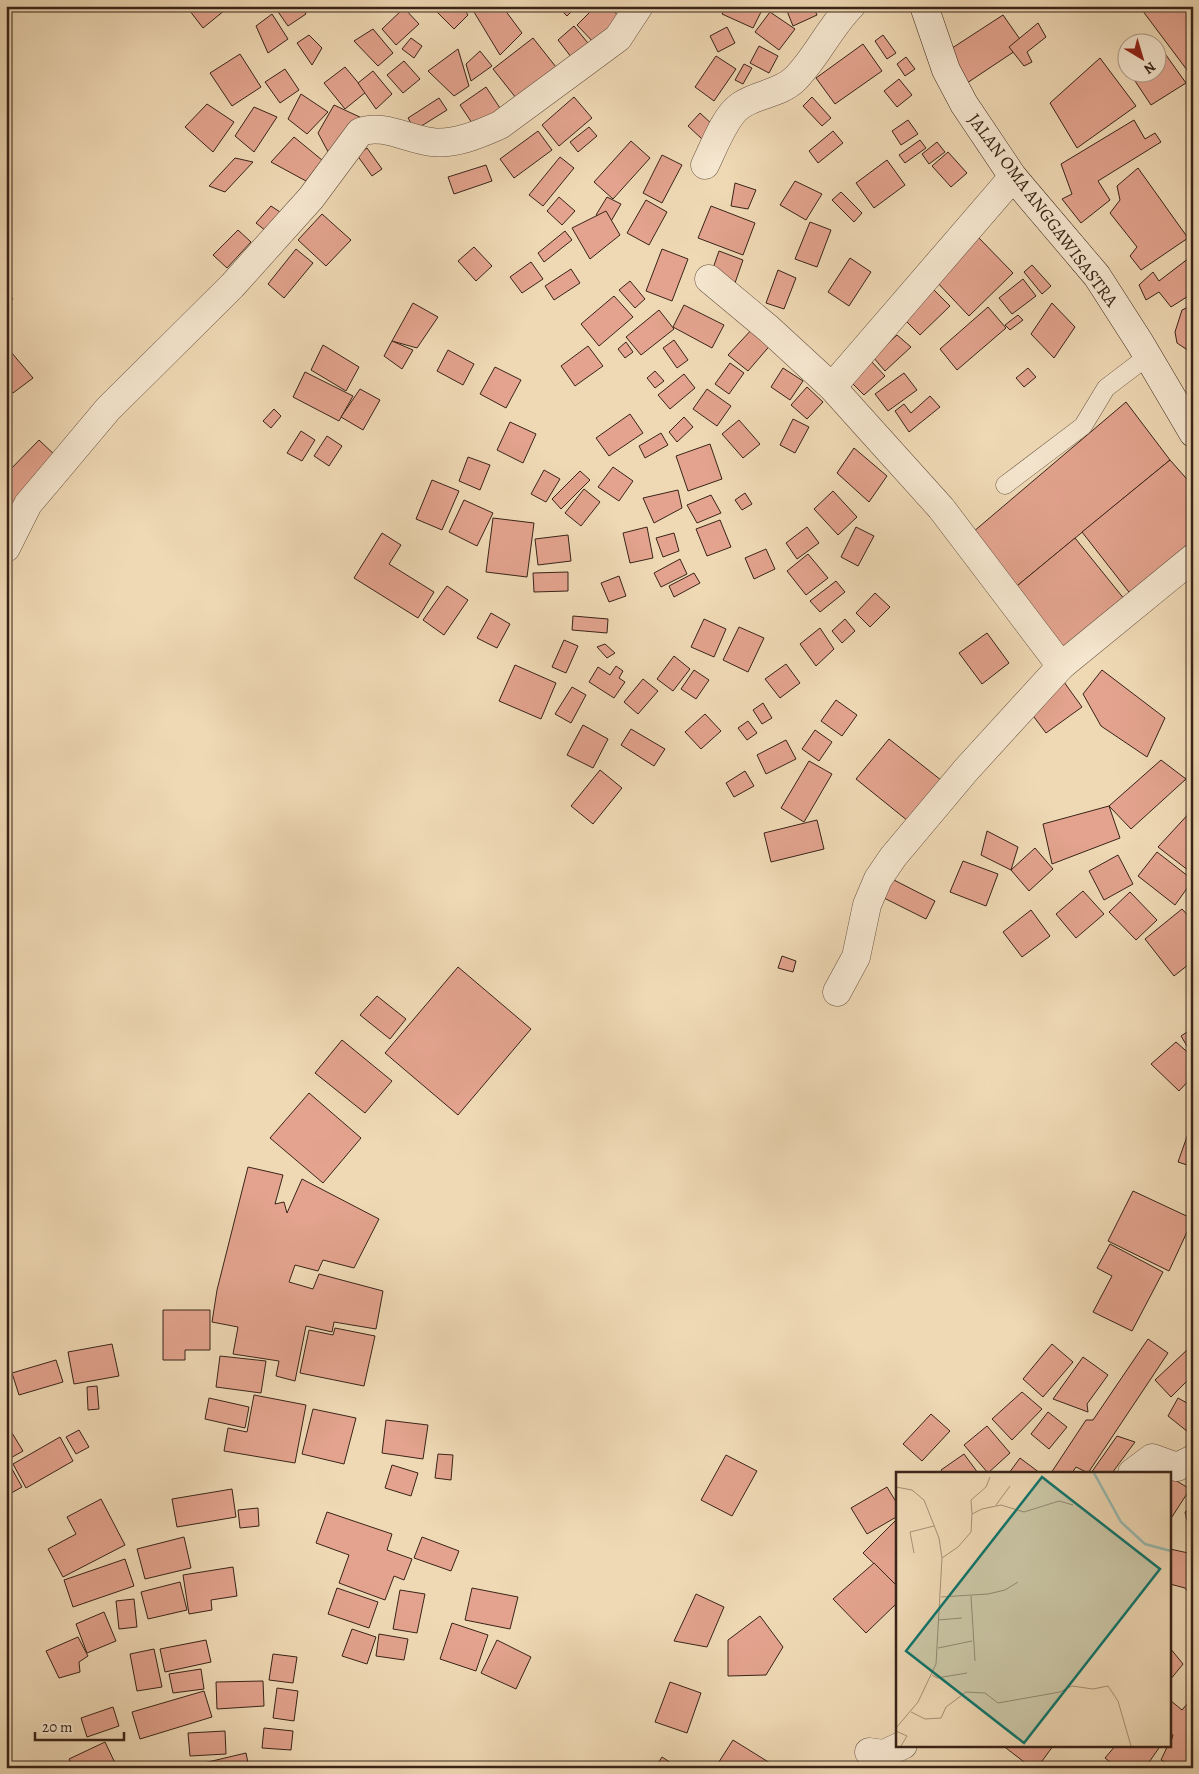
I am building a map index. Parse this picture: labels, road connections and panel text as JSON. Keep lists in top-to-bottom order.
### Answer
{
  "streets": {
    "street": ["JALAN OMA ANGGAWISASTRA"]
  },
  "scale_bar": "20 m",
  "north": "bottom right"
}
